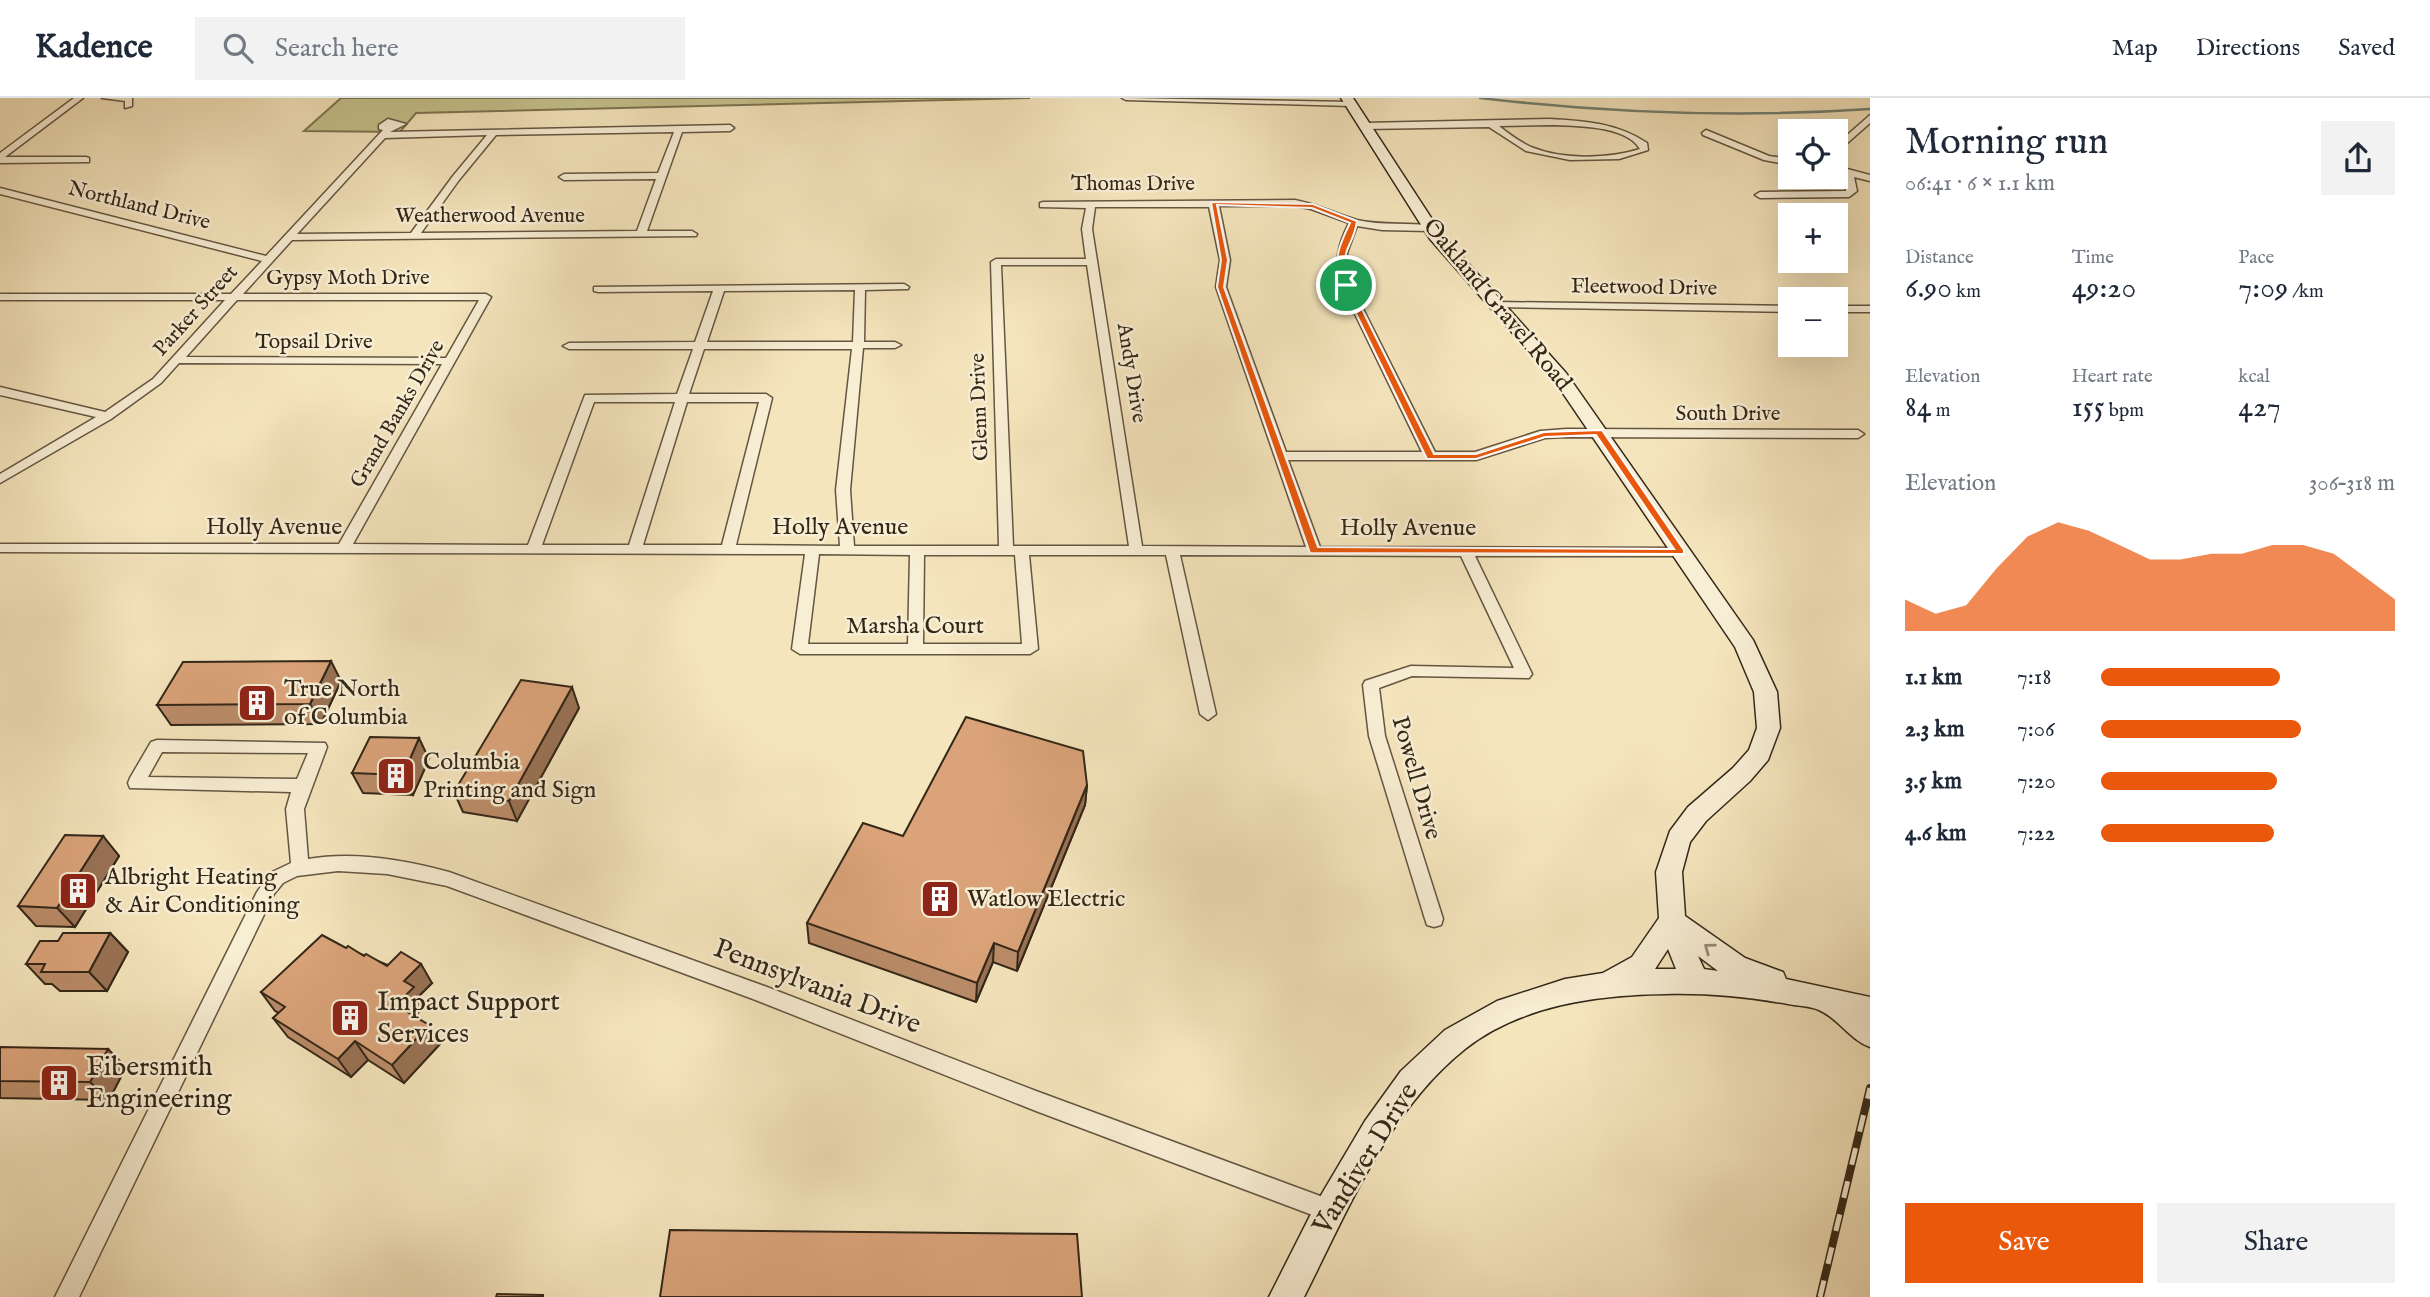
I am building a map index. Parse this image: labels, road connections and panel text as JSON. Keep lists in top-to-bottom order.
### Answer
{
  "streets": {
    "main road": ["Vandiver Drive"],
    "street": [
      "Thomas Drive",
      "Northland Drive",
      "Weatherwood Avenue",
      "Gypsy Moth Drive",
      "Fleetwood Drive",
      "Oakland Gravel Road",
      "Parker Street",
      "Topsail Drive",
      "Andy Drive",
      "Glenn Drive",
      "Grand Banks Drive",
      "South Drive",
      "Holly Avenue",
      "Marsha Court",
      "Powell Drive",
      "Pennsylvania Drive"
    ]
  },
  "crossings": [
    ["Thomas Drive", "Oakland Gravel Road"],
    ["Thomas Drive", "Andy Drive"],
    ["Northland Drive", "Parker Street"],
    ["Weatherwood Avenue", "Parker Street"],
    ["Gypsy Moth Drive", "Parker Street"],
    ["Gypsy Moth Drive", "Grand Banks Drive"],
    ["Fleetwood Drive", "Oakland Gravel Road"],
    ["Oakland Gravel Road", "South Drive"],
    ["Oakland Gravel Road", "Holly Avenue"],
    ["Oakland Gravel Road", "Vandiver Drive"],
    ["Parker Street", "Topsail Drive"],
    ["Topsail Drive", "Grand Banks Drive"],
    ["Andy Drive", "Glenn Drive"],
    ["Andy Drive", "Holly Avenue"],
    ["Glenn Drive", "Holly Avenue"],
    ["Grand Banks Drive", "Holly Avenue"],
    ["Holly Avenue", "Marsha Court"],
    ["Holly Avenue", "Powell Drive"],
    ["Pennsylvania Drive", "Vandiver Drive"]
  ],
  "places": {
    "building": [
      "True North of Columbia",
      "Columbia Printing and Sign",
      "Albright Heating & Air Conditioning",
      "Watlow Electric",
      "Impact Support Services",
      "Fibersmith Engineering"
    ]
  },
  "page": {
    "header": "Kadence",
    "search": "Search here",
    "nav": ["Map", "Directions", "Saved"],
    "heading": ["Morning run", "06:41 · 6 × 1.1 km"],
    "map_buttons": ["+", "−"],
    "stats": [
      ["Distance", "6.90 km"],
      ["Time", "49:20"],
      ["Pace", "7:09 /km"],
      ["Elevation", "84 m"],
      ["Heart rate", "155 bpm"],
      ["kcal", "427"]
    ],
    "chart": ["Elevation", "306–318 m"],
    "list": [
      {
        "name": "1.1 km",
        "note": "7:18"
      },
      {
        "name": "2.3 km",
        "note": "7:06"
      },
      {
        "name": "3.5 km",
        "note": "7:20"
      },
      {
        "name": "4.6 km",
        "note": "7:22"
      }
    ],
    "buttons": ["Save", "Share"]
  }
}
